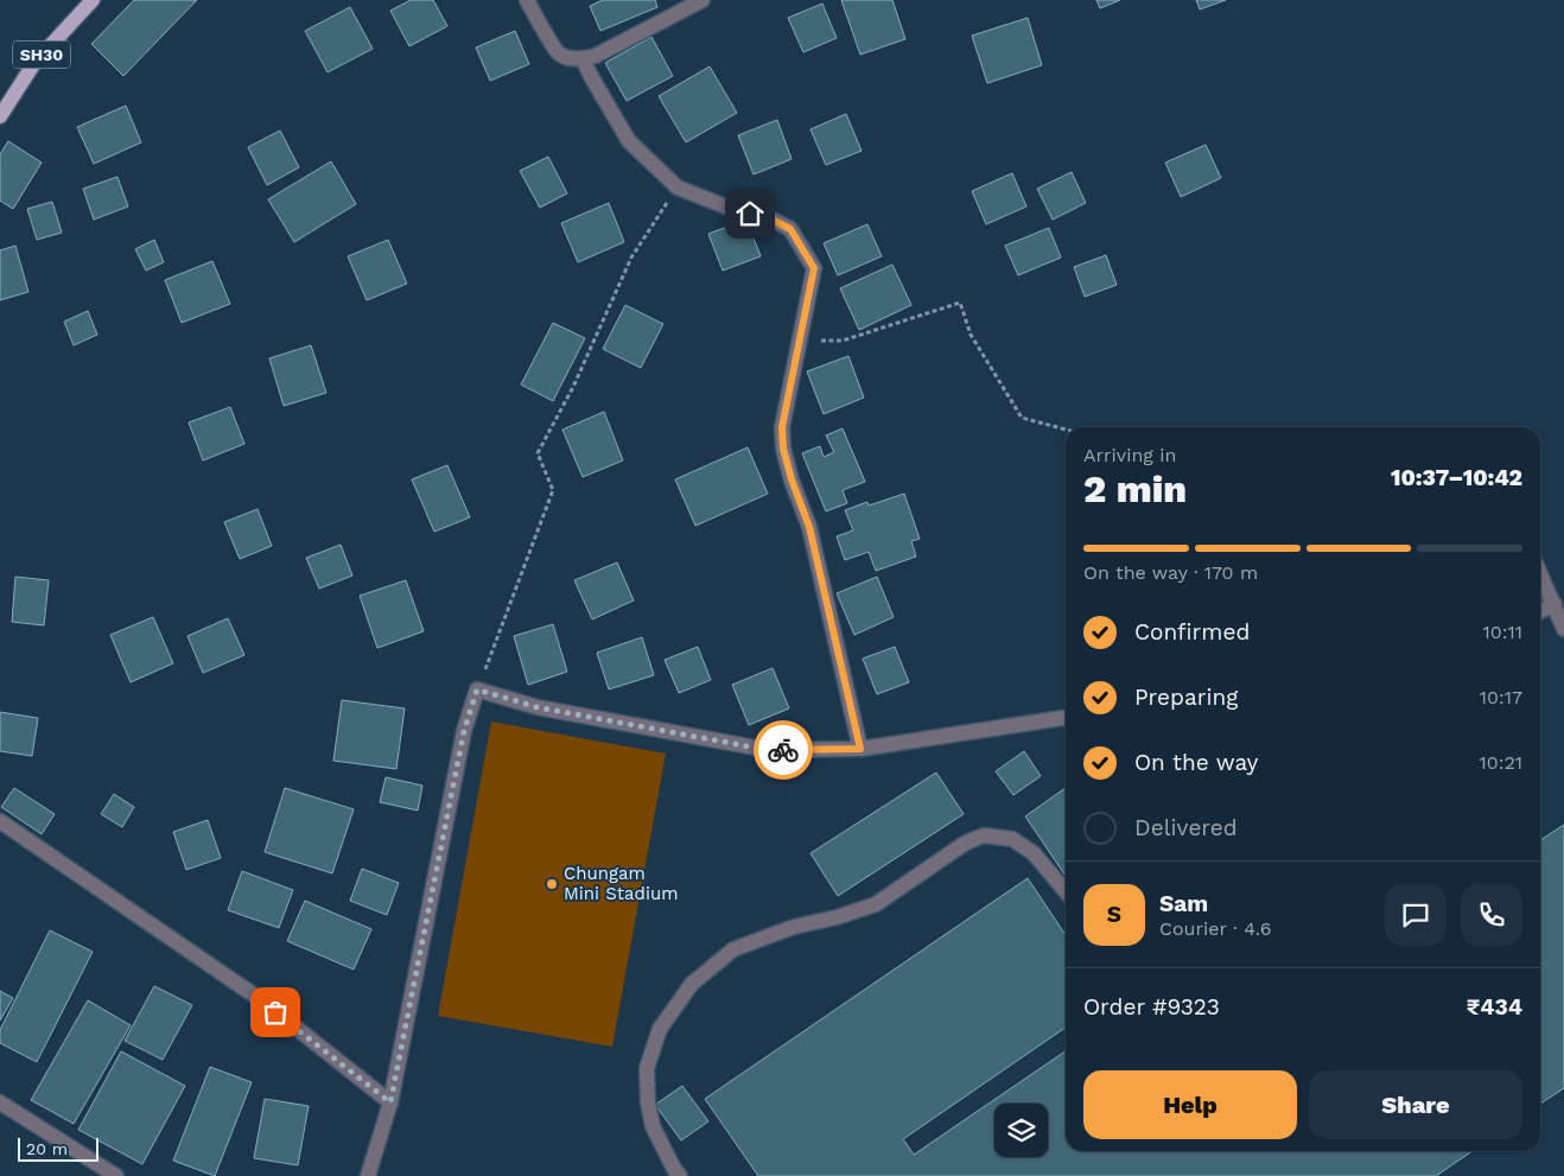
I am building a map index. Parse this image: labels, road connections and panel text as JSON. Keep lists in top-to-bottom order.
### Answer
{
  "streets": {
    "main road": ["SH30"]
  },
  "places": ["Chungam Mini Stadium"],
  "scale_bar": "20 m",
  "page": {
    "heading": ["2 min", "Arriving in", "10:37–10:42"],
    "panel": [
      "Sam",
      "Courier · 4.6",
      "Order #9323",
      "₹434"
    ],
    "bar": "On the way · 170 m",
    "list": [
      ["Confirmed", "10:11"],
      ["Preparing", "10:17"],
      ["On the way", "10:21"],
      "Delivered"
    ],
    "round": "S",
    "buttons": ["Help", "Share"],
    "scale": "20 m"
  }
}
